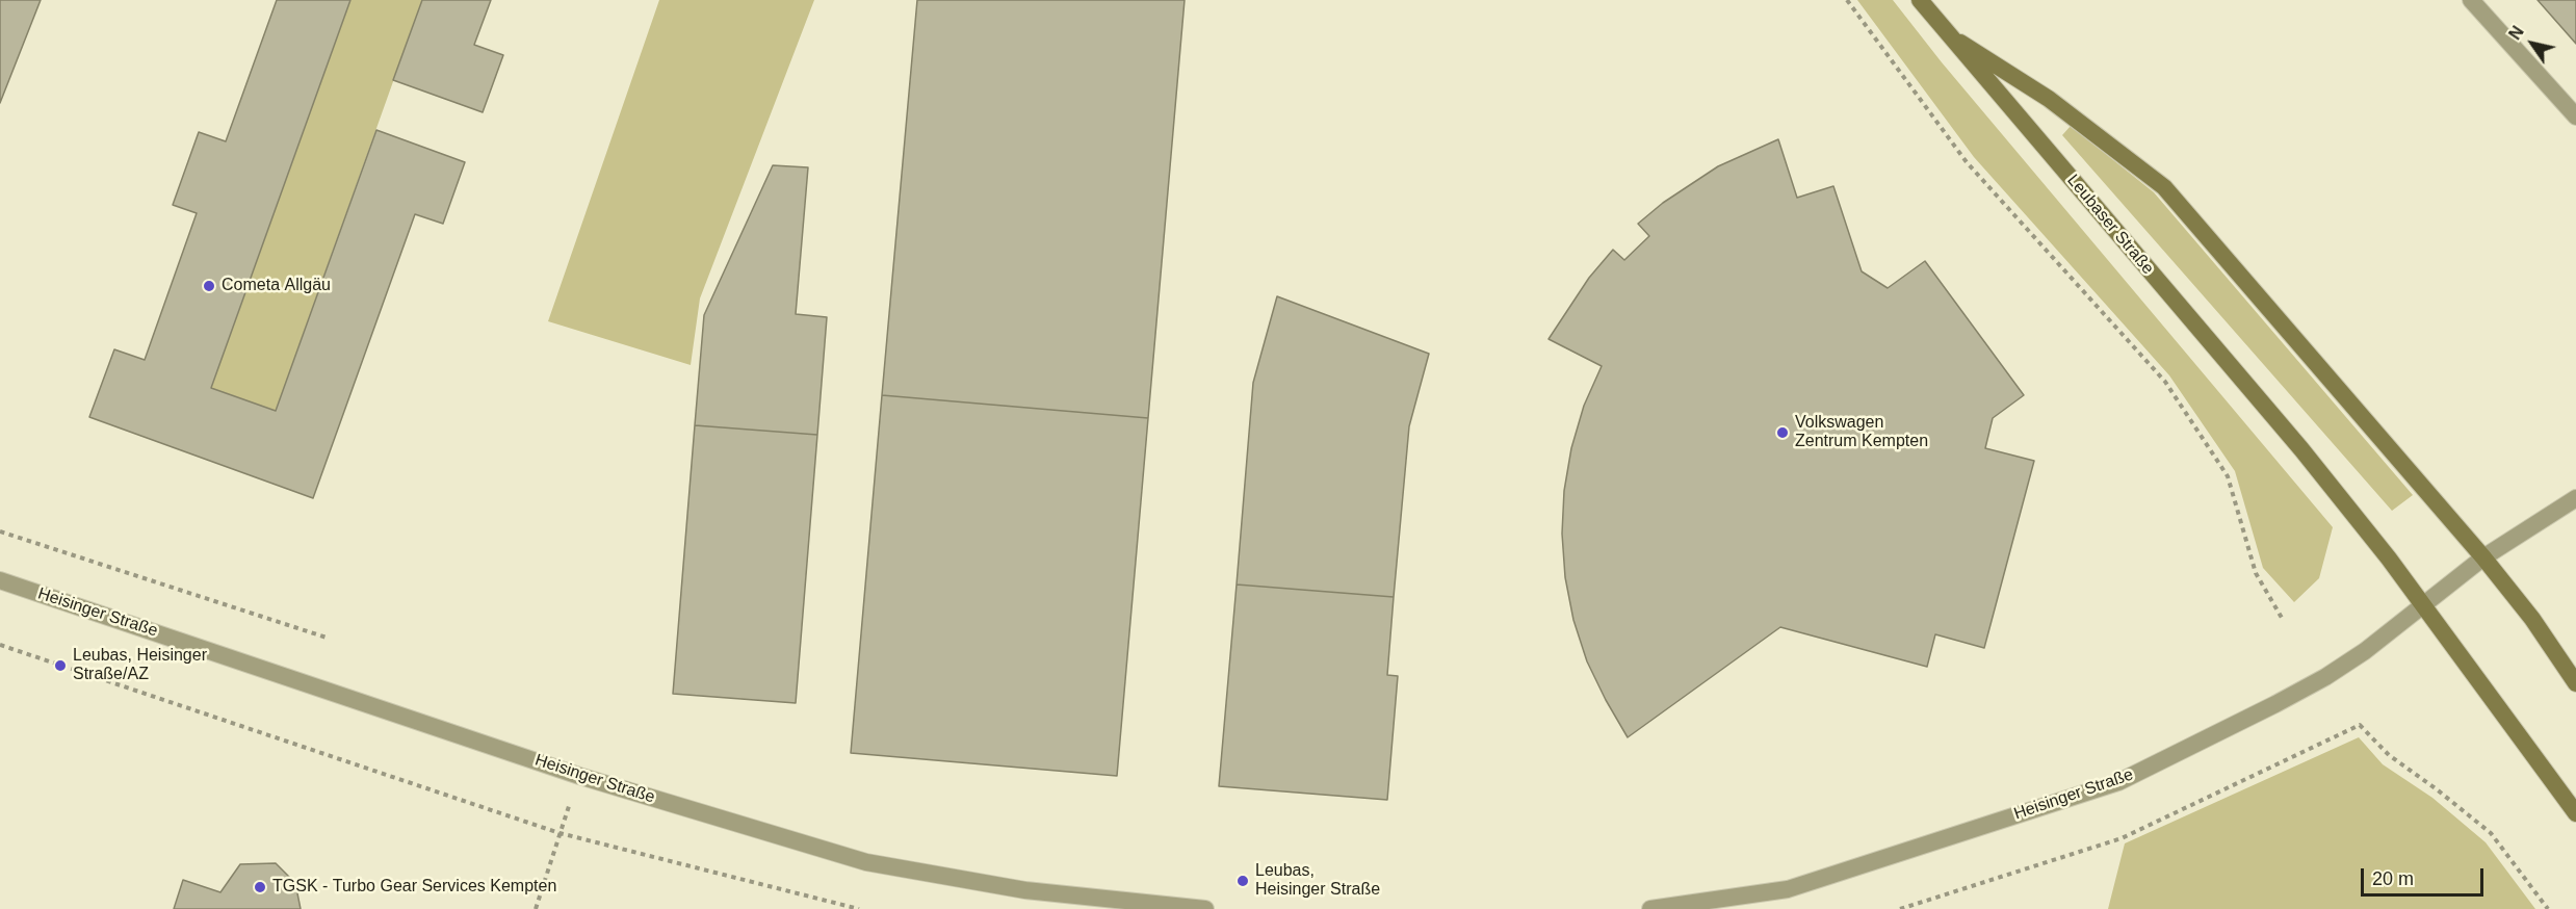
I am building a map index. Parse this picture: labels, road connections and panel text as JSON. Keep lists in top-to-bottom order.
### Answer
{
  "streets": {
    "main road": ["Leubaser Straße"],
    "street": ["Heisinger Straße"]
  },
  "crossings": [
    ["Leubaser Straße", "Heisinger Straße"]
  ],
  "places": [
    "Cometa Allgäu",
    "Volkswagen Zentrum Kempten",
    "Leubas, Heisinger Straße/AZ",
    "Leubas, Heisinger Straße",
    "TGSK - Turbo Gear Services Kempten"
  ],
  "scale_bar": "20 m",
  "north": "top left"
}
